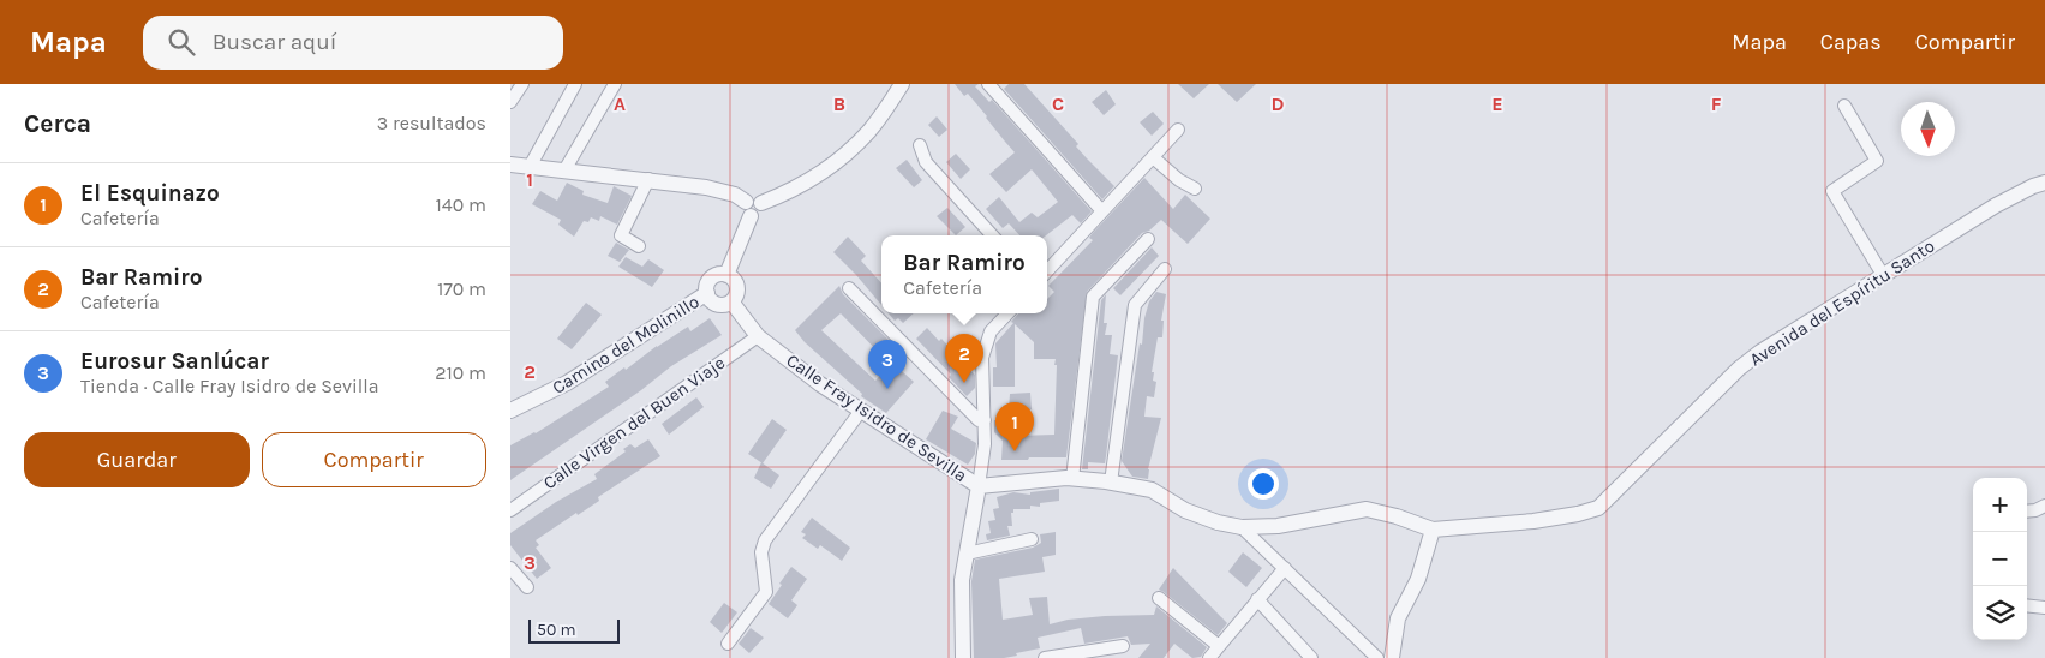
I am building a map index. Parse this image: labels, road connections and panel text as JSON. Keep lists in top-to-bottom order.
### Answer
{
  "streets": {
    "street": [
      "Avenida del Espíritu Santo",
      "Camino del Molinillo",
      "Calle Fray Isidro de Sevilla",
      "Calle Virgen del Buen Viaje"
    ]
  },
  "crossings": [
    ["Avenida del Espíritu Santo", "Calle Fray Isidro de Sevilla"],
    ["Camino del Molinillo", "Calle Fray Isidro de Sevilla"],
    ["Calle Fray Isidro de Sevilla", "Calle Virgen del Buen Viaje"]
  ],
  "scale_bar": "50 m",
  "north": "bottom",
  "page": {
    "header": "Mapa",
    "search": "Buscar aquí",
    "nav": ["Mapa", "Capas", "Compartir"],
    "heading": ["Cerca", "3 resultados"],
    "list": [
      {
        "mark": "1",
        "name": "El Esquinazo",
        "note": "Cafetería",
        "value": "140 m"
      },
      {
        "mark": "2",
        "name": "Bar Ramiro",
        "note": "Cafetería",
        "value": "170 m"
      },
      {
        "mark": "3",
        "name": "Eurosur Sanlúcar",
        "note": "Tienda · Calle Fray Isidro de Sevilla",
        "value": "210 m"
      }
    ],
    "popup": ["Bar Ramiro", "Cafetería"],
    "pins": ["2", "3", "1"],
    "buttons": ["Guardar", "Compartir"],
    "map_buttons": ["+", "−"],
    "scale": "50 m"
  },
  "grid": {
    "columns": [
      "A",
      "B",
      "C",
      "D",
      "E",
      "F"
    ],
    "rows": ["1", "2", "3"]
  }
}
